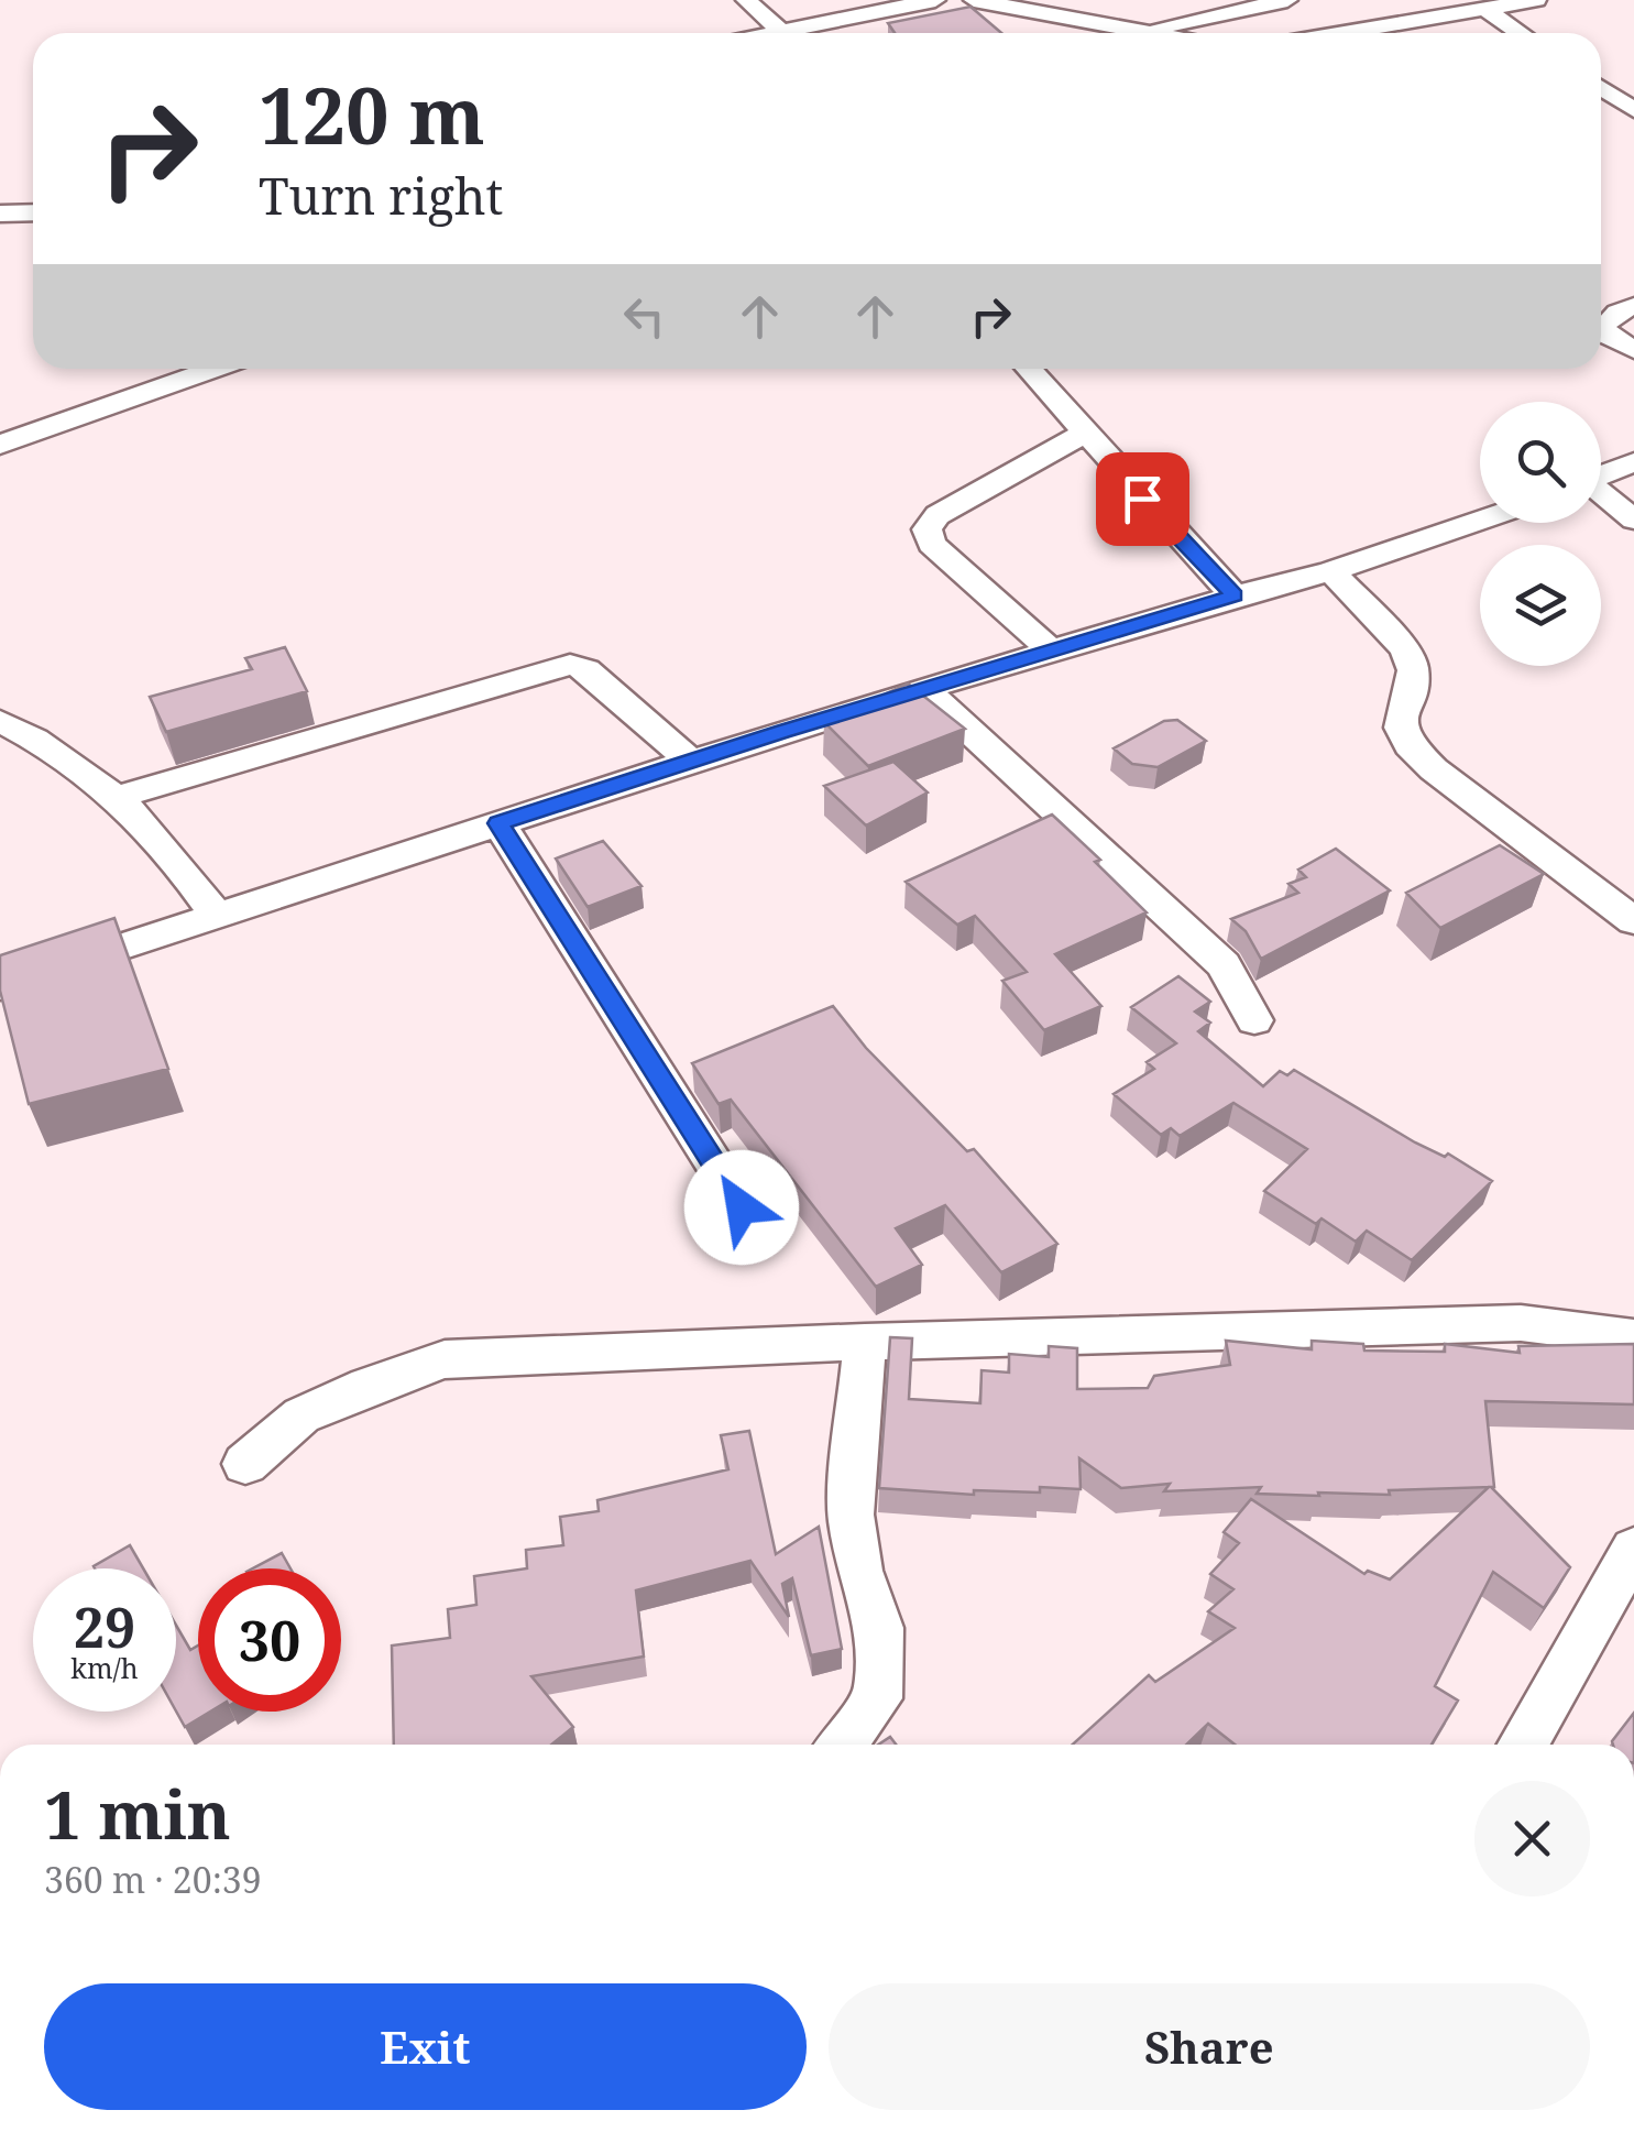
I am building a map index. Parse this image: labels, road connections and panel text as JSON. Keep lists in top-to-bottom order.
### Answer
{
  "page": {
    "turn": ["120 m", "Turn right"],
    "speed": "29 km/h",
    "limit": "30",
    "heading": ["1 min", "360 m · 20:39"],
    "buttons": ["Exit", "Share"]
  }
}
